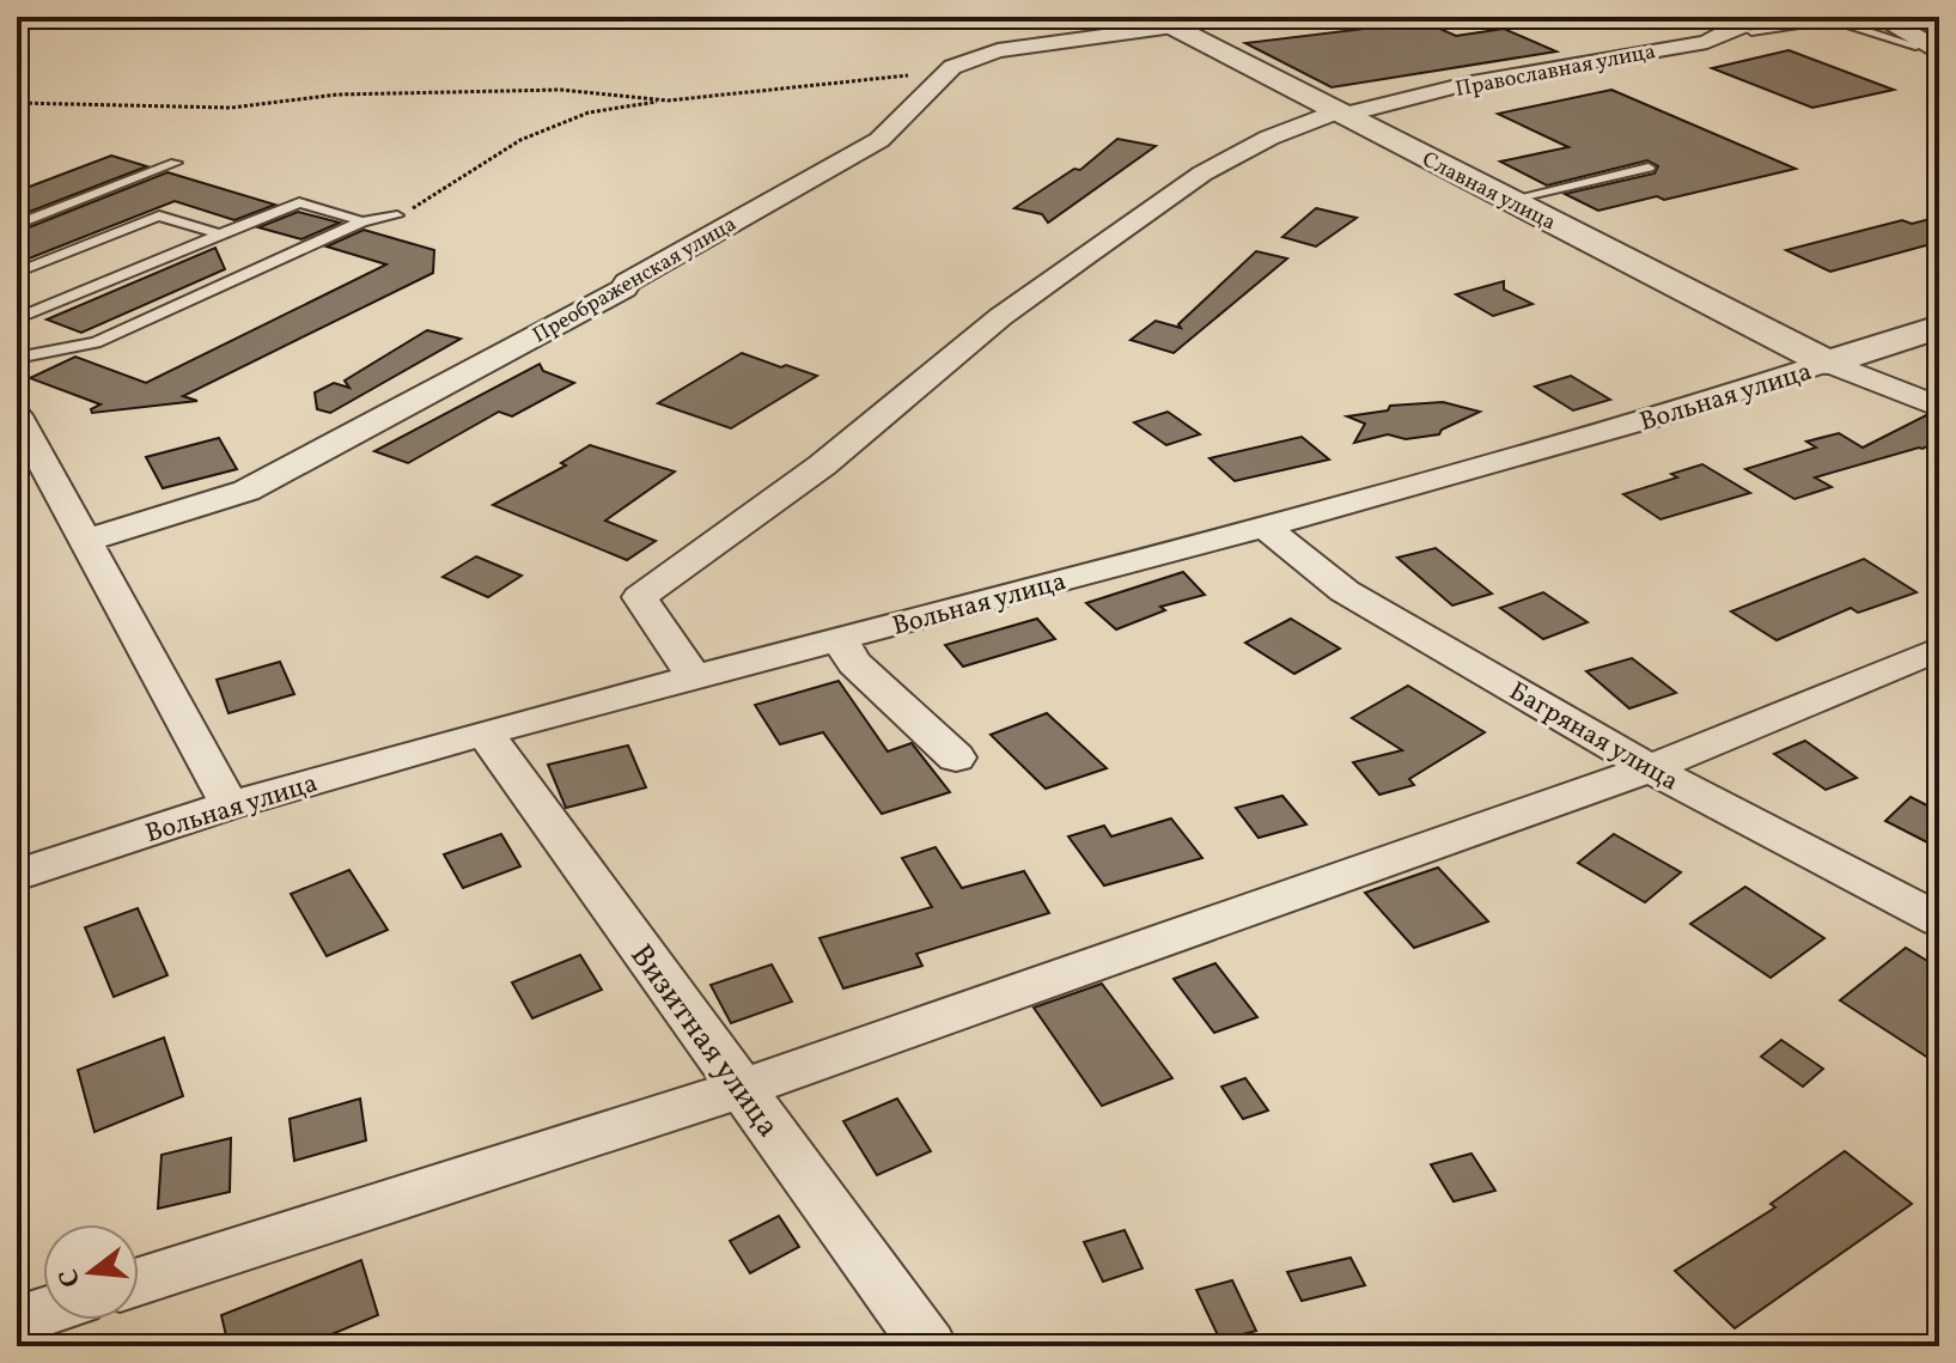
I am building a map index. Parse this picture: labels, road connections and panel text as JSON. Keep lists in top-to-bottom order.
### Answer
{
  "streets": {
    "street": [
      "Православная улица",
      "Славная улица",
      "Преображенская улица",
      "Вольная улица",
      "Багряная улица",
      "Визитная улица"
    ]
  },
  "crossings": [
    ["Православная улица", "Славная улица"],
    ["Православная улица", "Вольная улица"],
    ["Славная улица", "Преображенская улица"],
    ["Славная улица", "Вольная улица"],
    ["Вольная улица", "Багряная улица"],
    ["Вольная улица", "Визитная улица"]
  ],
  "north": "left"
}
